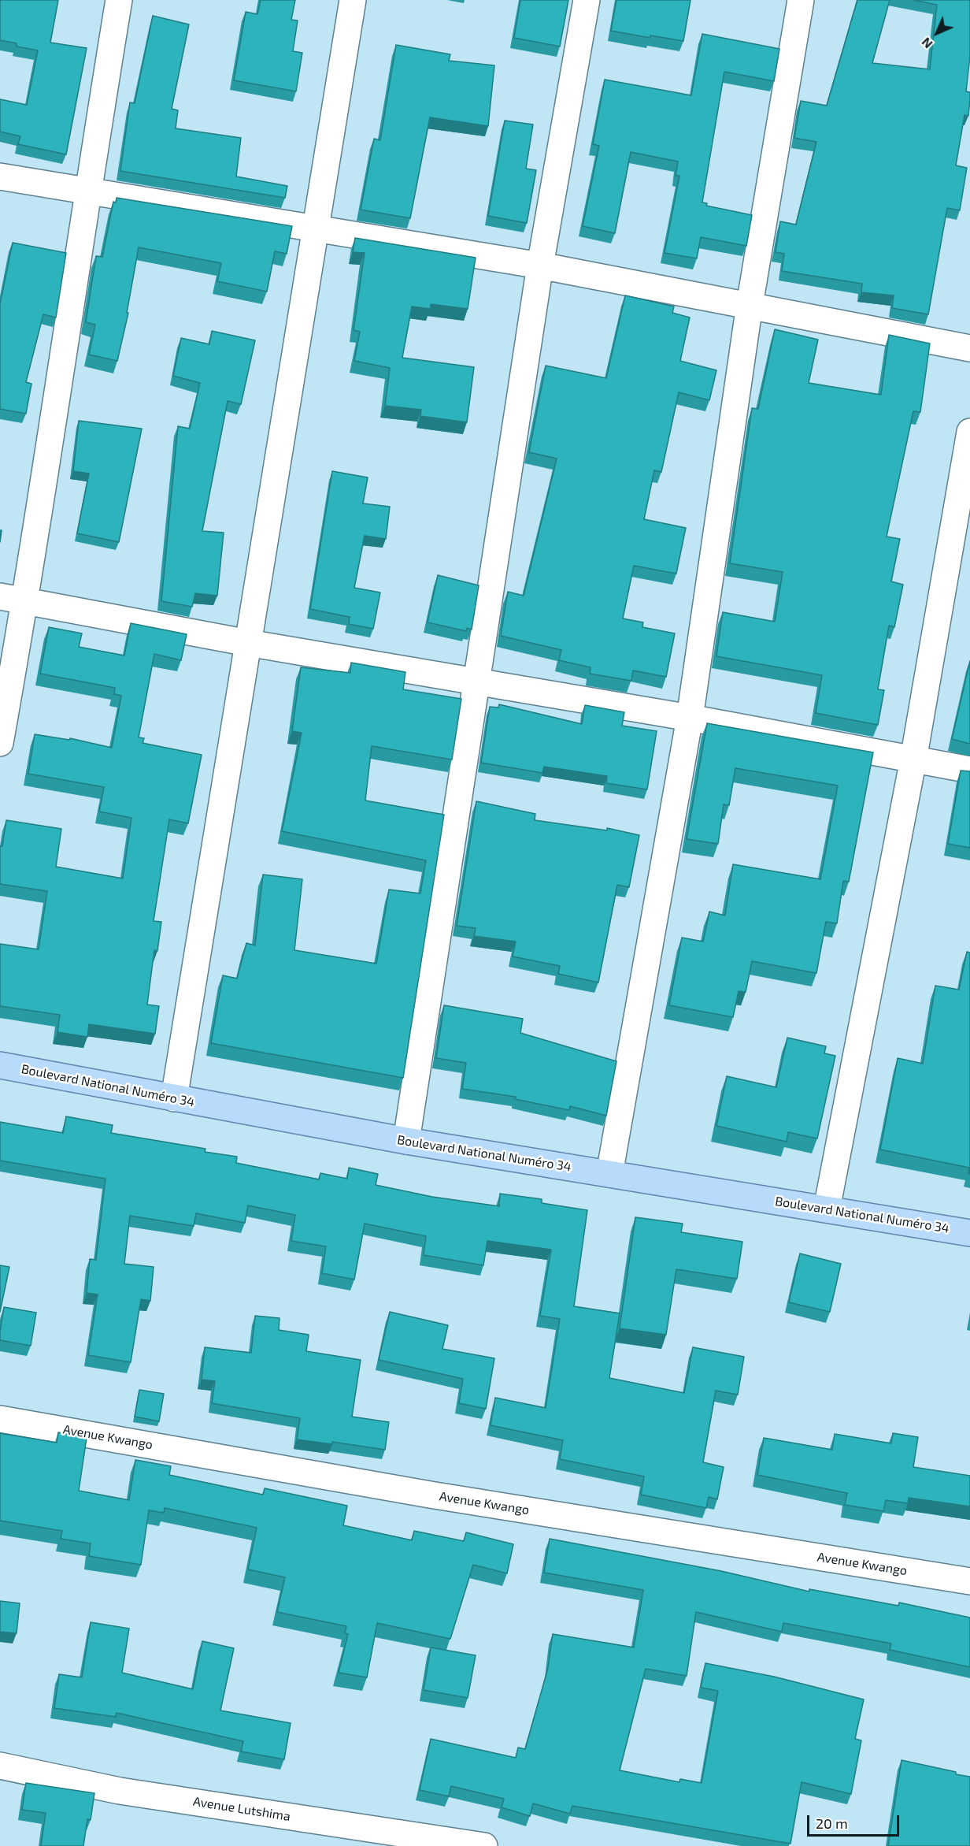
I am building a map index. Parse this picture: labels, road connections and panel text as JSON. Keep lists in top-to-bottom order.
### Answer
{
  "streets": {
    "main road": ["Boulevard National Numéro 34"],
    "street": ["Avenue Kwango", "Avenue Lutshima"]
  },
  "scale_bar": "20 m",
  "north": "bottom left"
}
